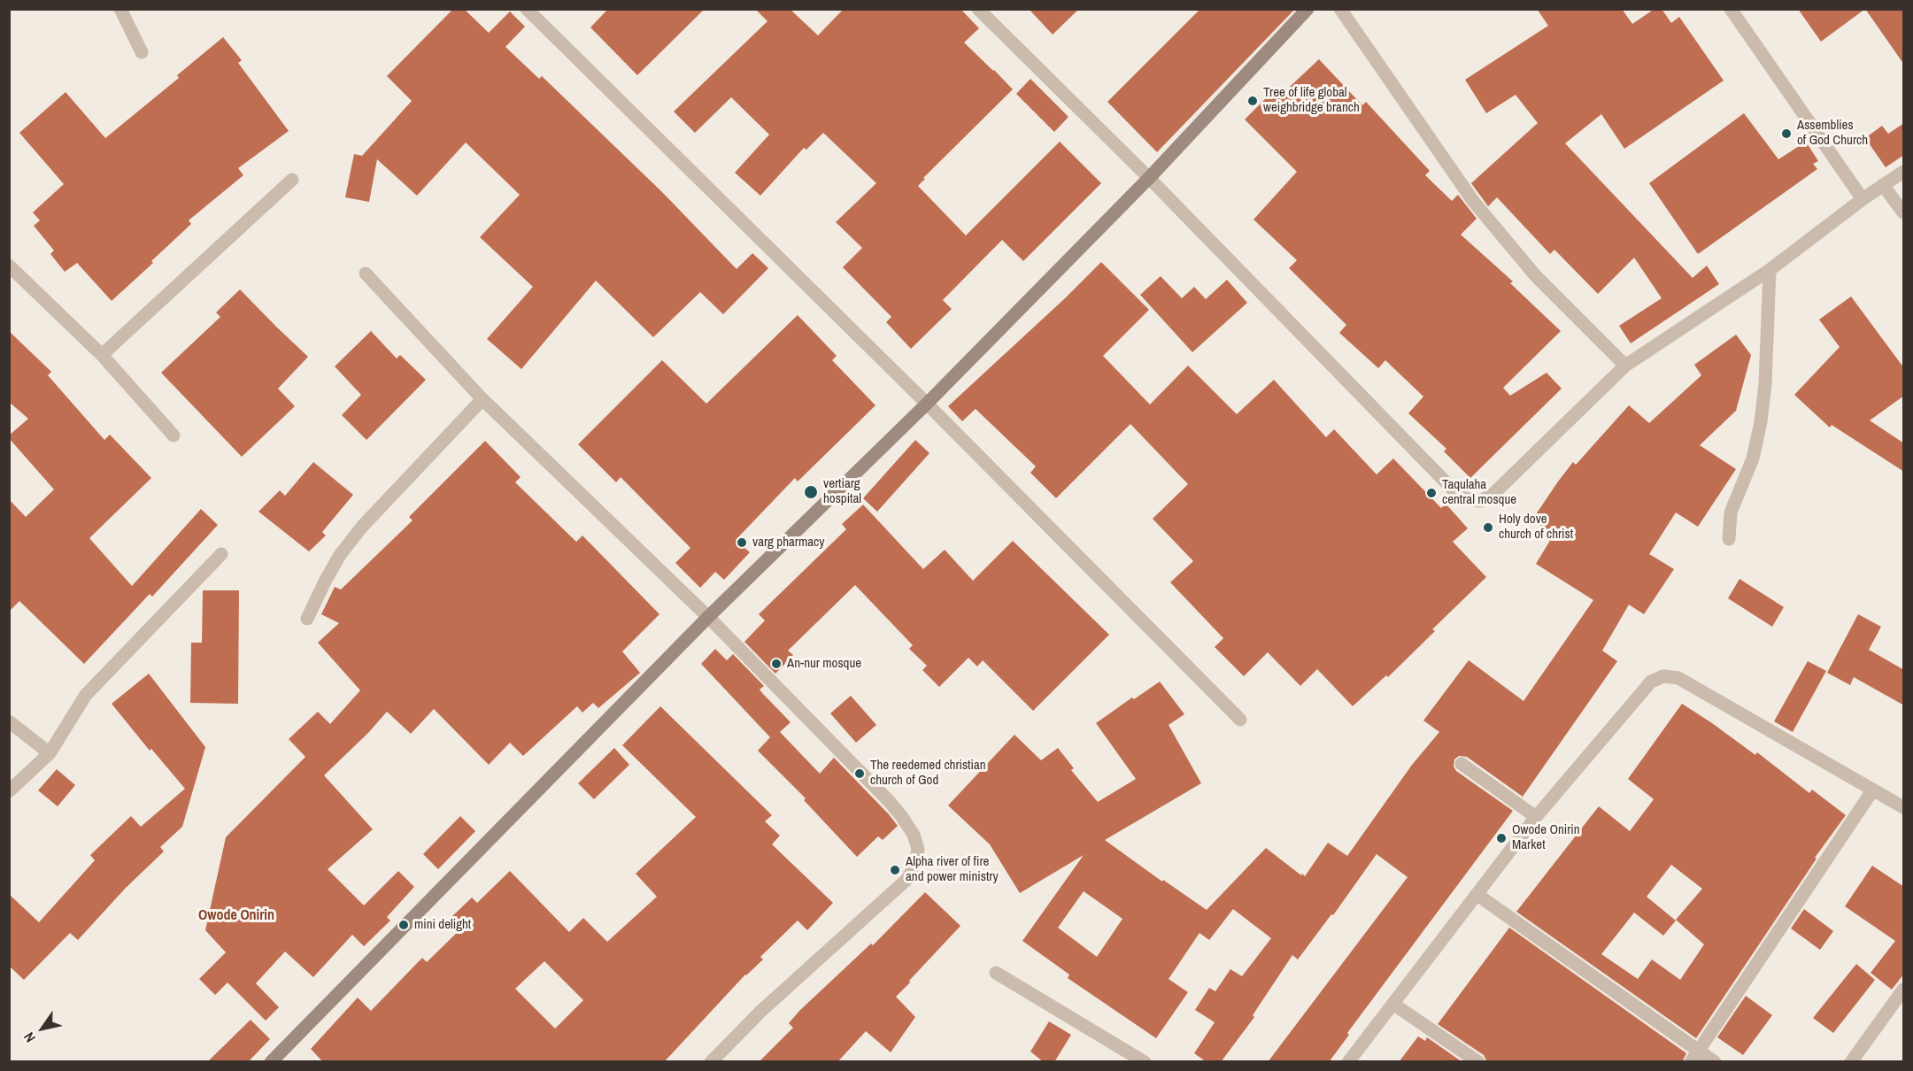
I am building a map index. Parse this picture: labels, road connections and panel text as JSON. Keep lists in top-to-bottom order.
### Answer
{
  "districts": ["Owode Onirin"],
  "places": [
    "Tree of life global weighbridge branch",
    "Assemblies of God Church",
    "vertiarg hospital",
    "Taqulaha central mosque",
    "Holy dove church of christ",
    "varg pharmacy",
    "An-nur mosque",
    "The reedemed christian church of God",
    "Owode Onirin Market",
    "Alpha river of fire and power ministry",
    "mini delight"
  ],
  "north": "bottom left"
}
